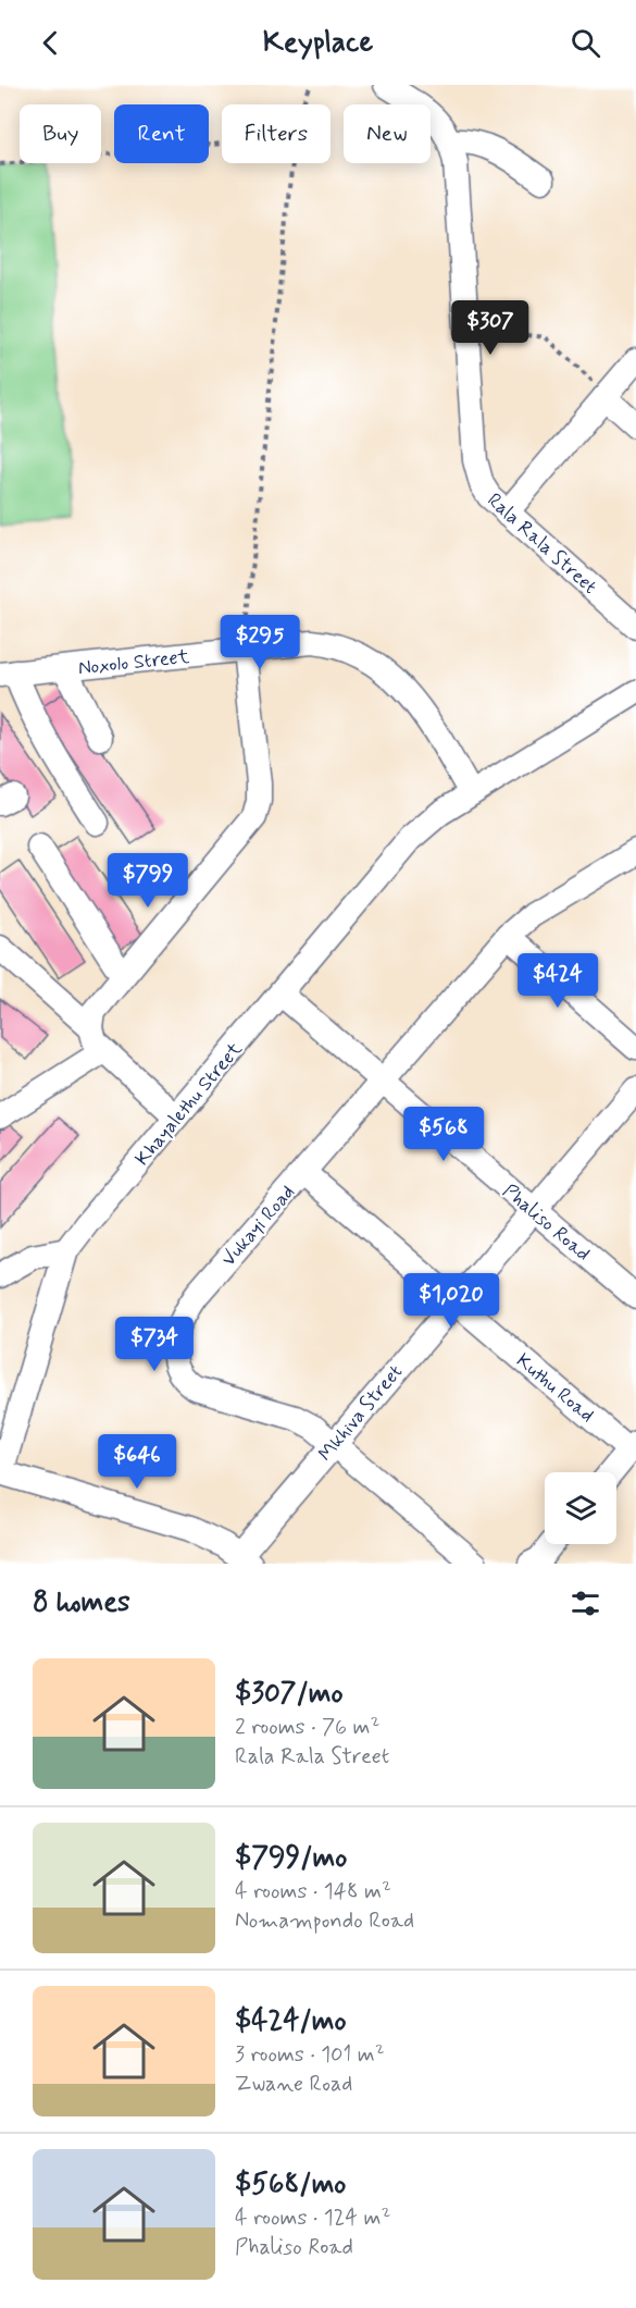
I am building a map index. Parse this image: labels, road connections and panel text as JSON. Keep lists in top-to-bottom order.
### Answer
{
  "streets": {
    "street": [
      "Rala Rala Street",
      "Noxolo Street",
      "Khayalethu Street",
      "Phaliso Road",
      "Vukayi Road",
      "Kuthu Road",
      "Mkhiva Street"
    ]
  },
  "crossings": [
    ["Noxolo Street", "Khayalethu Street"],
    ["Khayalethu Street", "Phaliso Road"],
    ["Phaliso Road", "Vukayi Road"],
    ["Phaliso Road", "Mkhiva Street"],
    ["Vukayi Road", "Kuthu Road"],
    ["Vukayi Road", "Mkhiva Street"],
    ["Kuthu Road", "Mkhiva Street"]
  ],
  "page": {
    "header": "Keyplace",
    "chip": [
      "Buy",
      "Rent",
      "Filters",
      "New"
    ],
    "price": [
      "$307",
      "$295",
      "$799",
      "$424",
      "$568",
      "$1,020",
      "$734",
      "$646"
    ],
    "heading": "8 homes",
    "list": [
      {
        "name": "$307/mo",
        "note": "2 rooms · 76 m² · Rala Rala Street"
      },
      {
        "name": "$799/mo",
        "note": "4 rooms · 148 m² · Nomampondo Road"
      },
      {
        "name": "$424/mo",
        "note": "3 rooms · 101 m² · Zwane Road"
      },
      {
        "name": "$568/mo",
        "note": "4 rooms · 124 m² · Phaliso Road"
      }
    ]
  }
}
